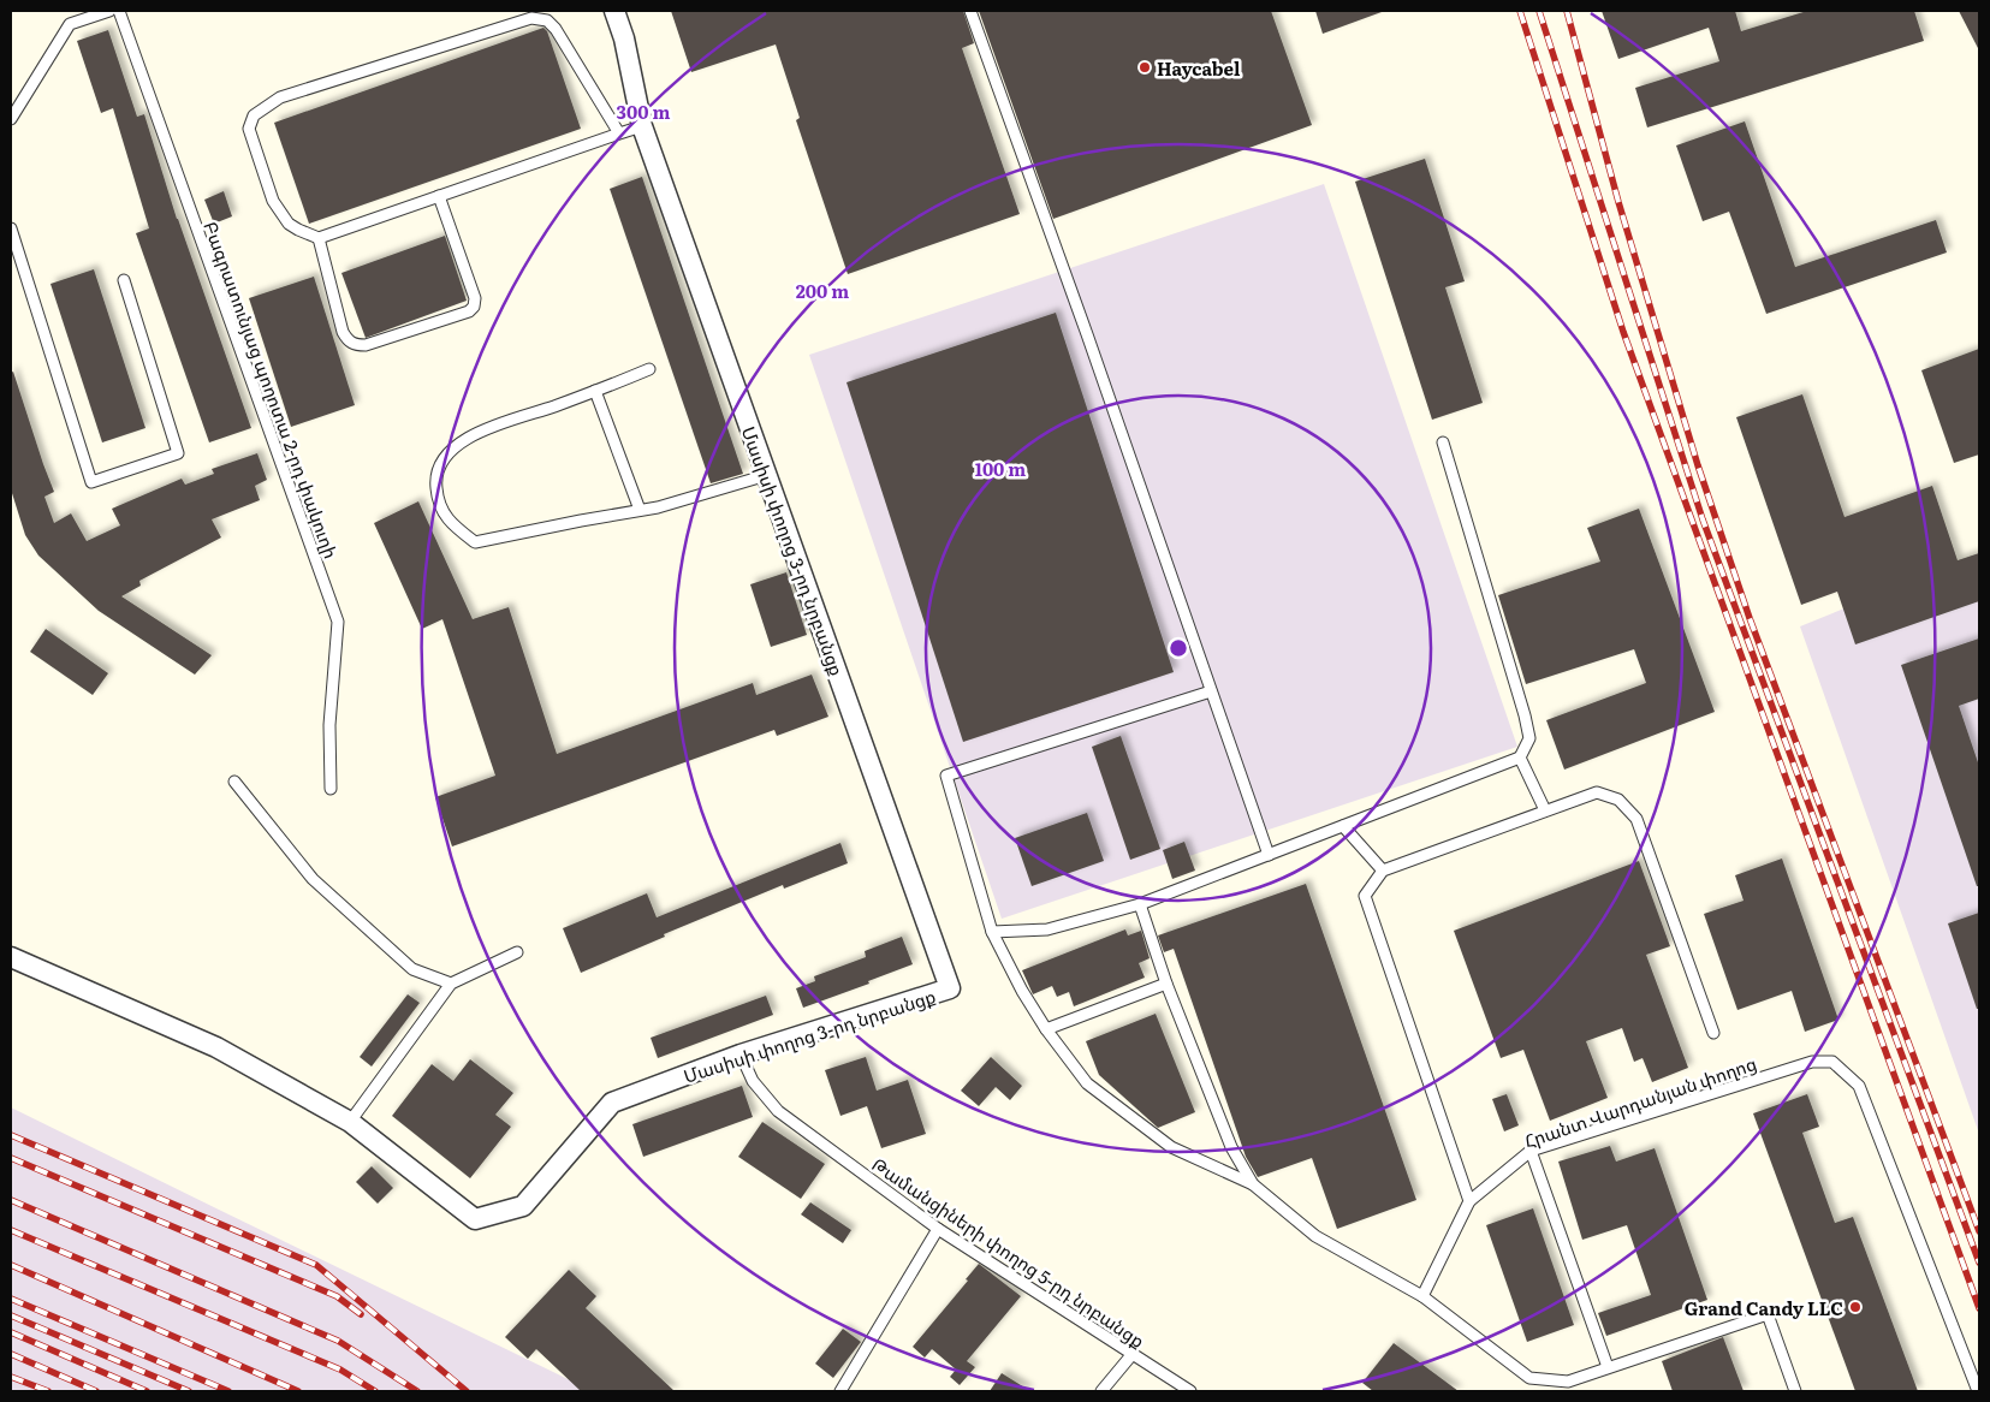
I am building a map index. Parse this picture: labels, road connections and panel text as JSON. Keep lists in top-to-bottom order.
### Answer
{
  "streets": {
    "street": ["Մասիսի փողոց 3-րդ նրբանցք"],
    "lane": ["Բագրատունյաց պողոտա 2-րդ փակուղի", "Հրանտ Վարդանյան փողոց", "Թամանցիների փողոց 5-րդ նրբանցք"]
  },
  "crossings": [
    ["Մասիսի փողոց 3-րդ նրբանցք", "Թամանցիների փողոց 5-րդ նրբանցք"]
  ],
  "places": ["Haycabel", "Grand Candy LLC"],
  "rings": ["300 m", "200 m", "100 m"]
}
